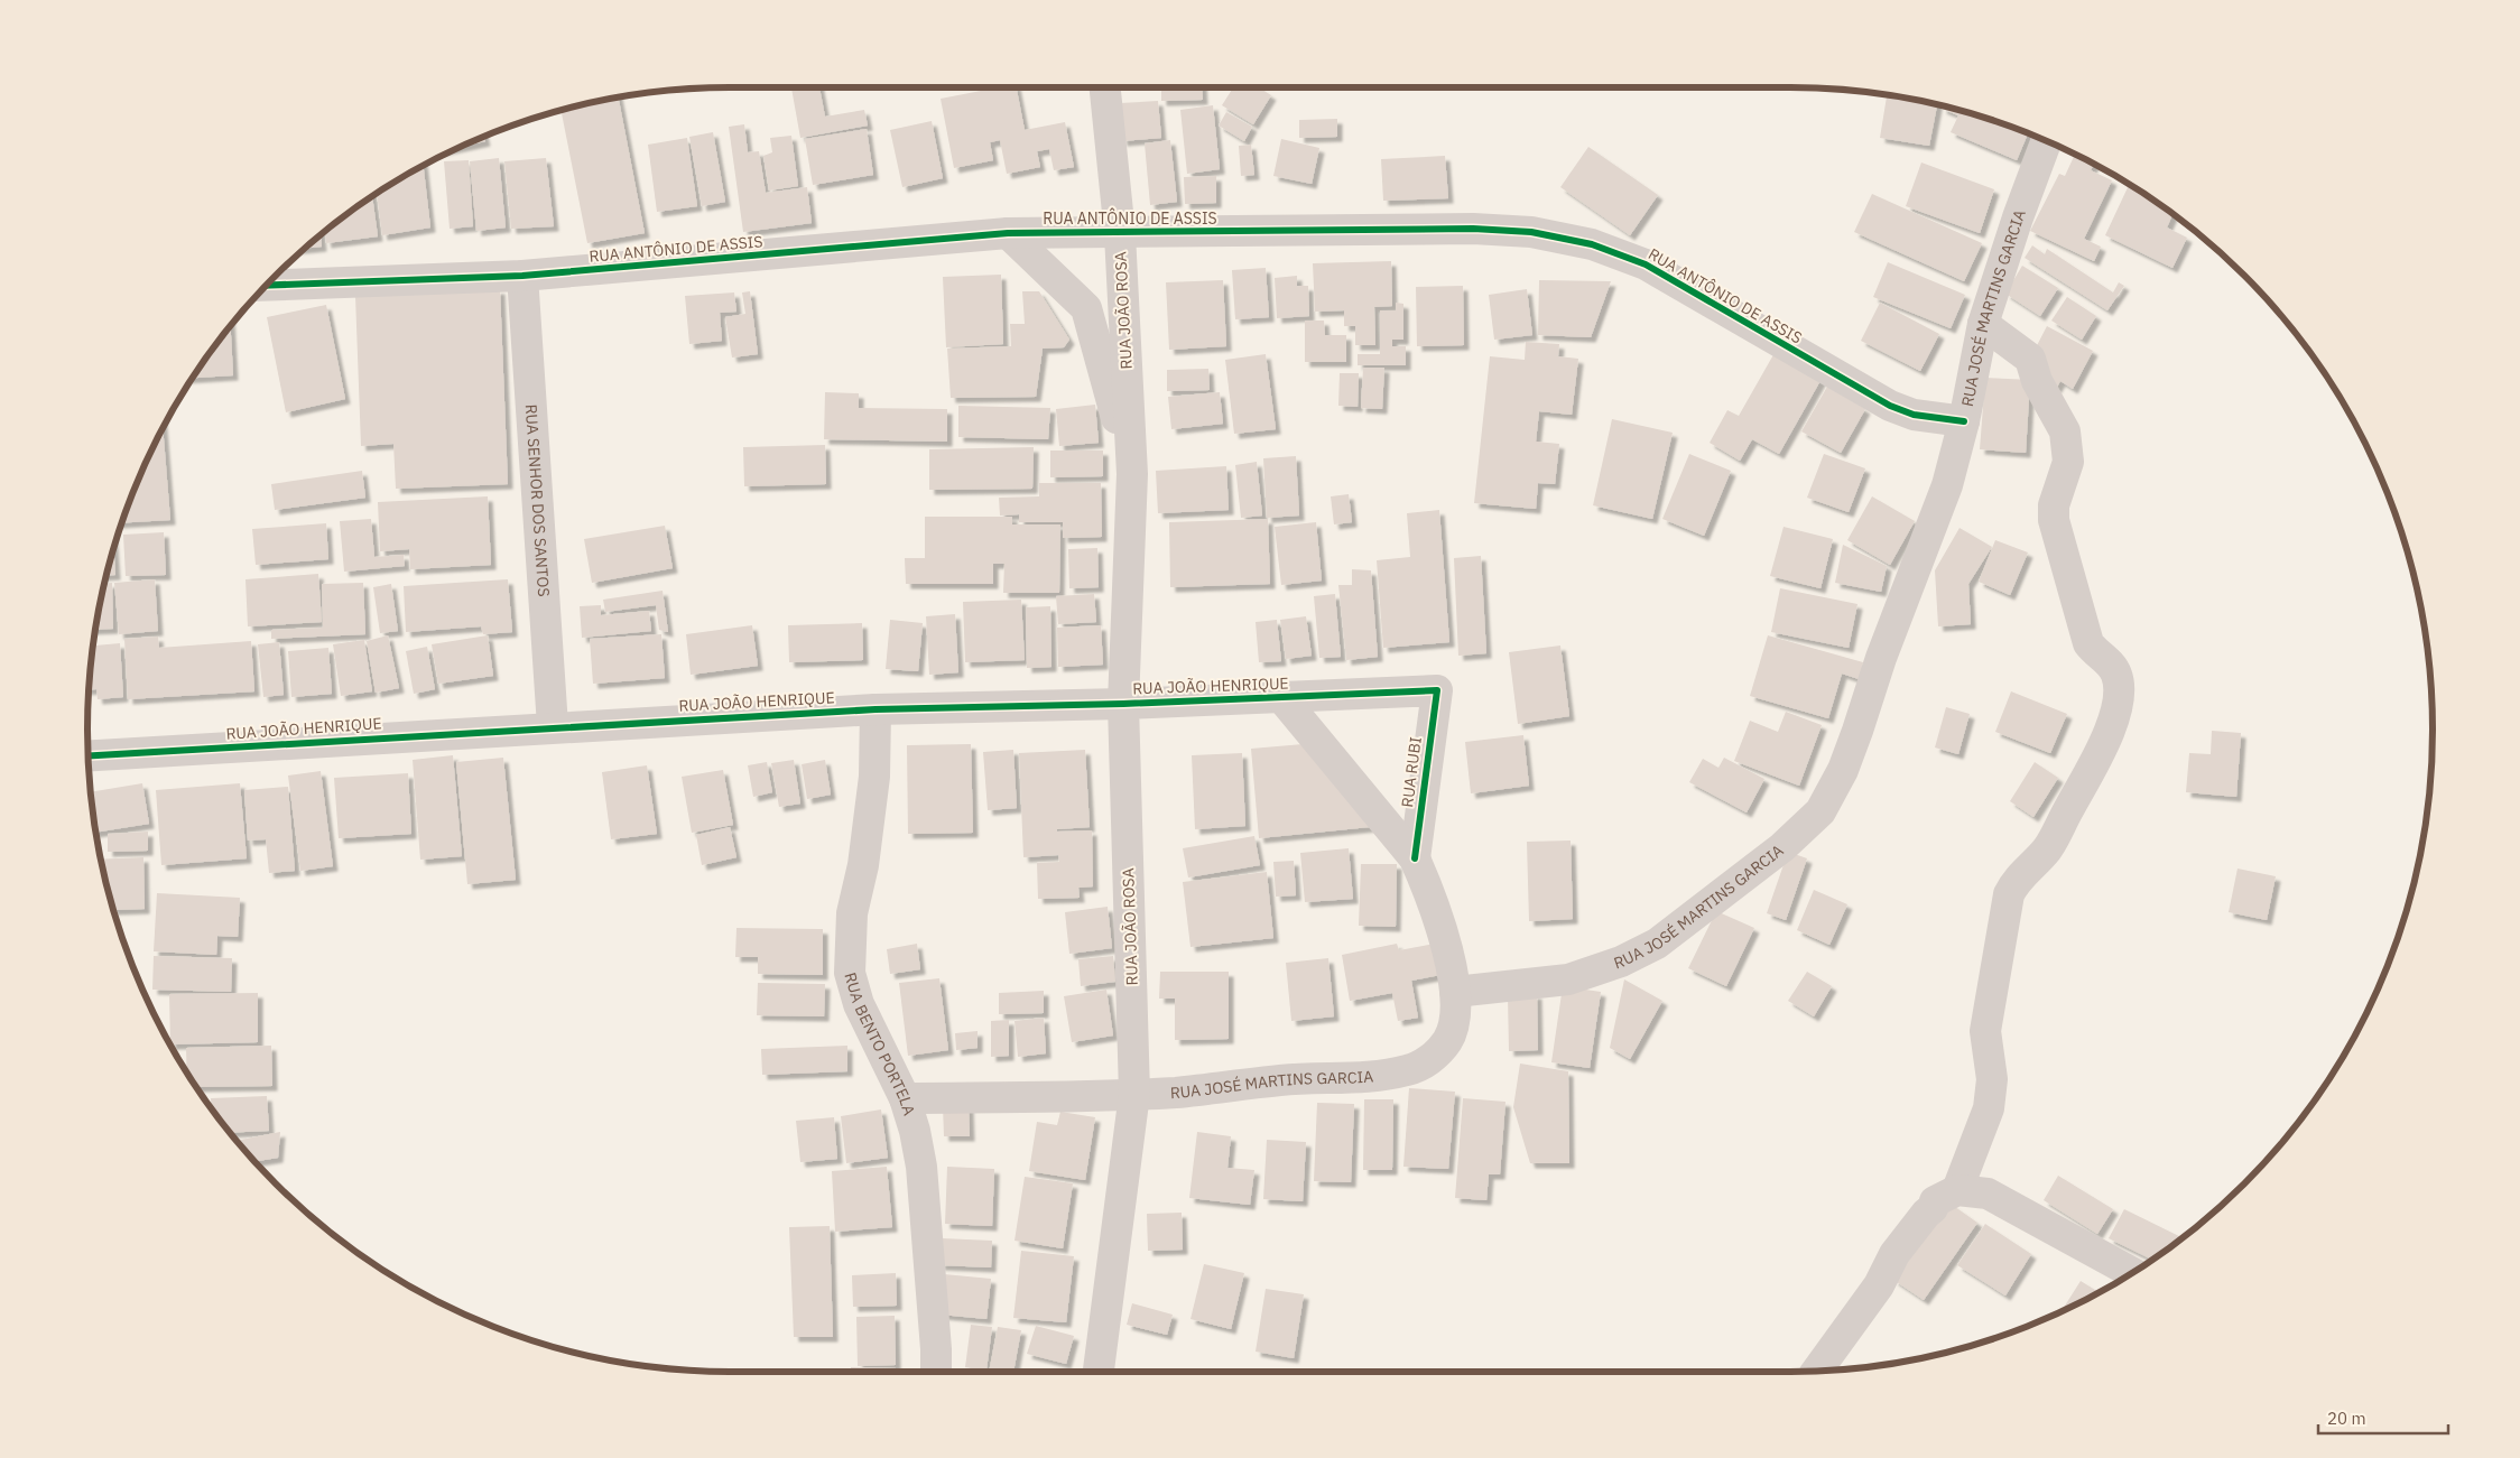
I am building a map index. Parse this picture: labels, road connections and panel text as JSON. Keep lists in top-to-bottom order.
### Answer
{
  "streets": {
    "street": [
      "RUA ANTÔNIO DE ASSIS",
      "RUA JOSÉ MARTINS GARCIA",
      "RUA JOÃO ROSA",
      "RUA SENHOR DOS SANTOS",
      "RUA JOÃO HENRIQUE",
      "RUA RUBI",
      "RUA BENTO PORTELA"
    ]
  },
  "crossings": [
    ["RUA ANTÔNIO DE ASSIS", "RUA JOSÉ MARTINS GARCIA"],
    ["RUA ANTÔNIO DE ASSIS", "RUA JOÃO ROSA"],
    ["RUA ANTÔNIO DE ASSIS", "RUA SENHOR DOS SANTOS"],
    ["RUA JOSÉ MARTINS GARCIA", "RUA JOÃO ROSA"],
    ["RUA JOSÉ MARTINS GARCIA", "RUA RUBI"],
    ["RUA JOSÉ MARTINS GARCIA", "RUA BENTO PORTELA"],
    ["RUA JOÃO ROSA", "RUA JOÃO HENRIQUE"],
    ["RUA SENHOR DOS SANTOS", "RUA JOÃO HENRIQUE"],
    ["RUA JOÃO HENRIQUE", "RUA RUBI"],
    ["RUA JOÃO HENRIQUE", "RUA BENTO PORTELA"]
  ],
  "scale_bar": "20 m"
}
